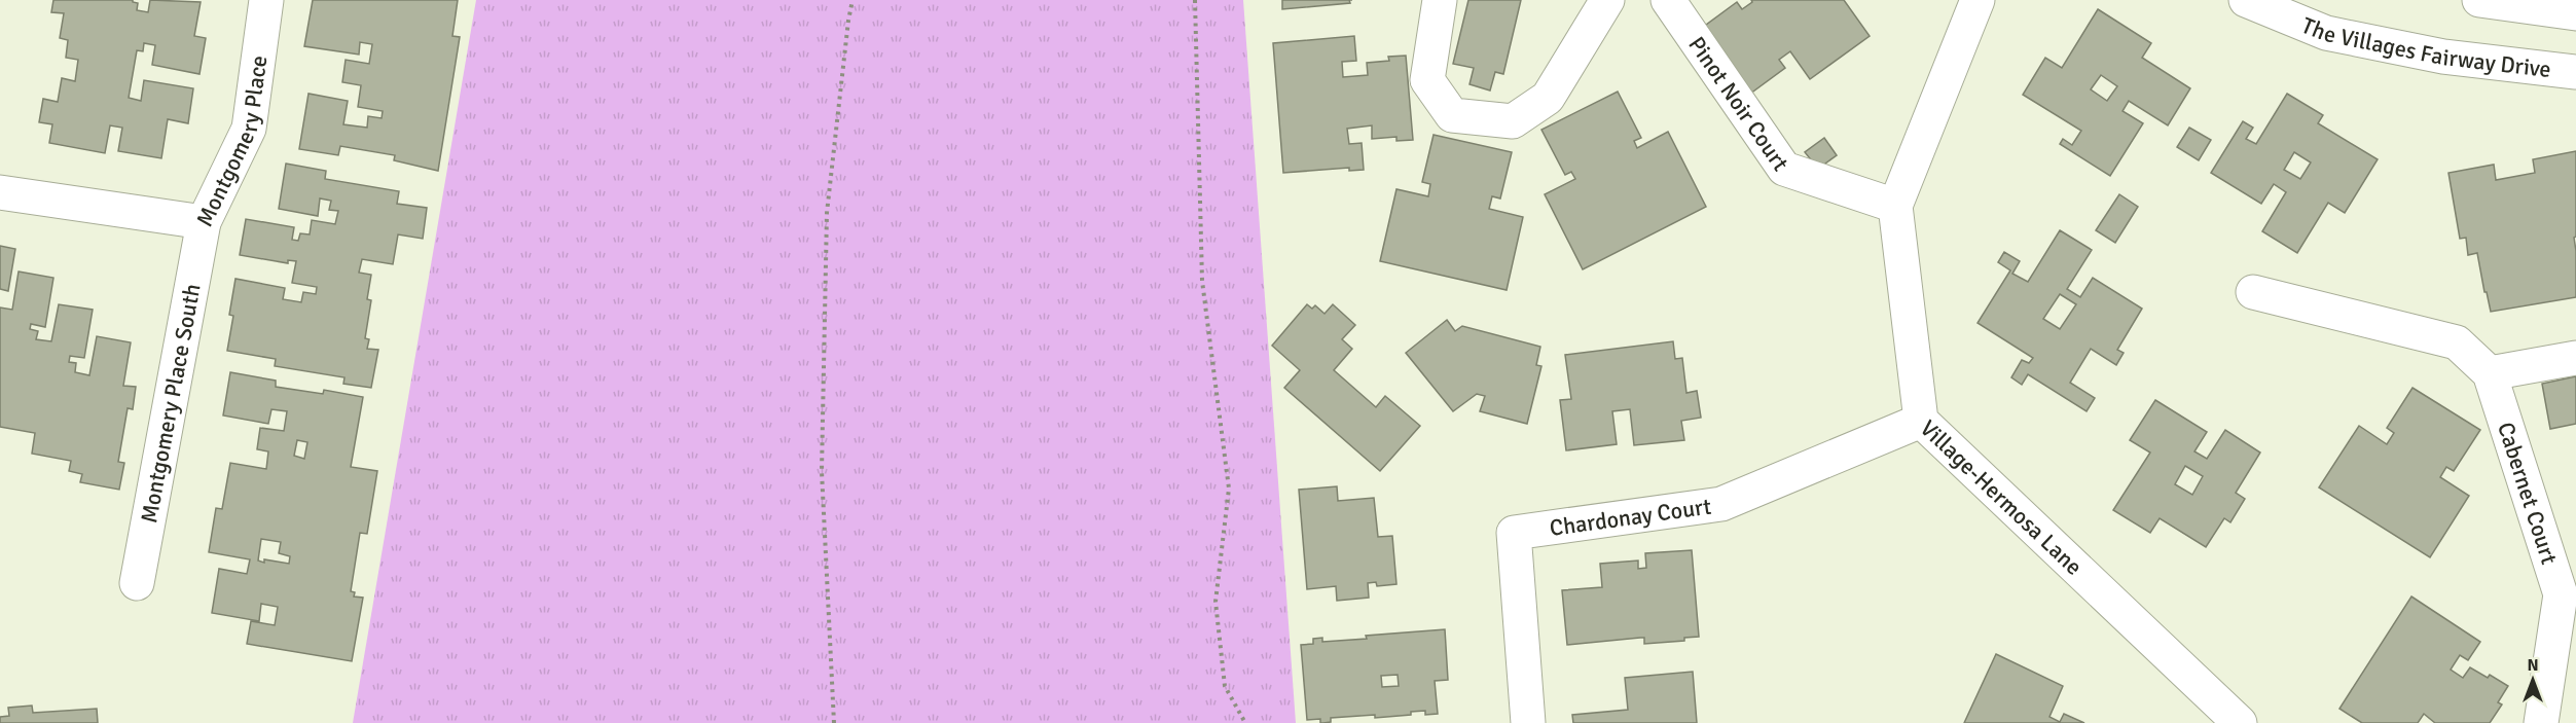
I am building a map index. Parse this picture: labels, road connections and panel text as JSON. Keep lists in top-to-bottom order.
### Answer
{
  "streets": {
    "street": [
      "The Villages Fairway Drive",
      "Pinot Noir Court",
      "Montgomery Place",
      "Montgomery Place South",
      "Cabernet Court",
      "Village-Hermosa Lane",
      "Chardonay Court"
    ]
  },
  "crossings": [
    ["Pinot Noir Court", "Village-Hermosa Lane"],
    ["Montgomery Place", "Montgomery Place South"],
    ["Village-Hermosa Lane", "Chardonay Court"]
  ],
  "north": "top"
}
